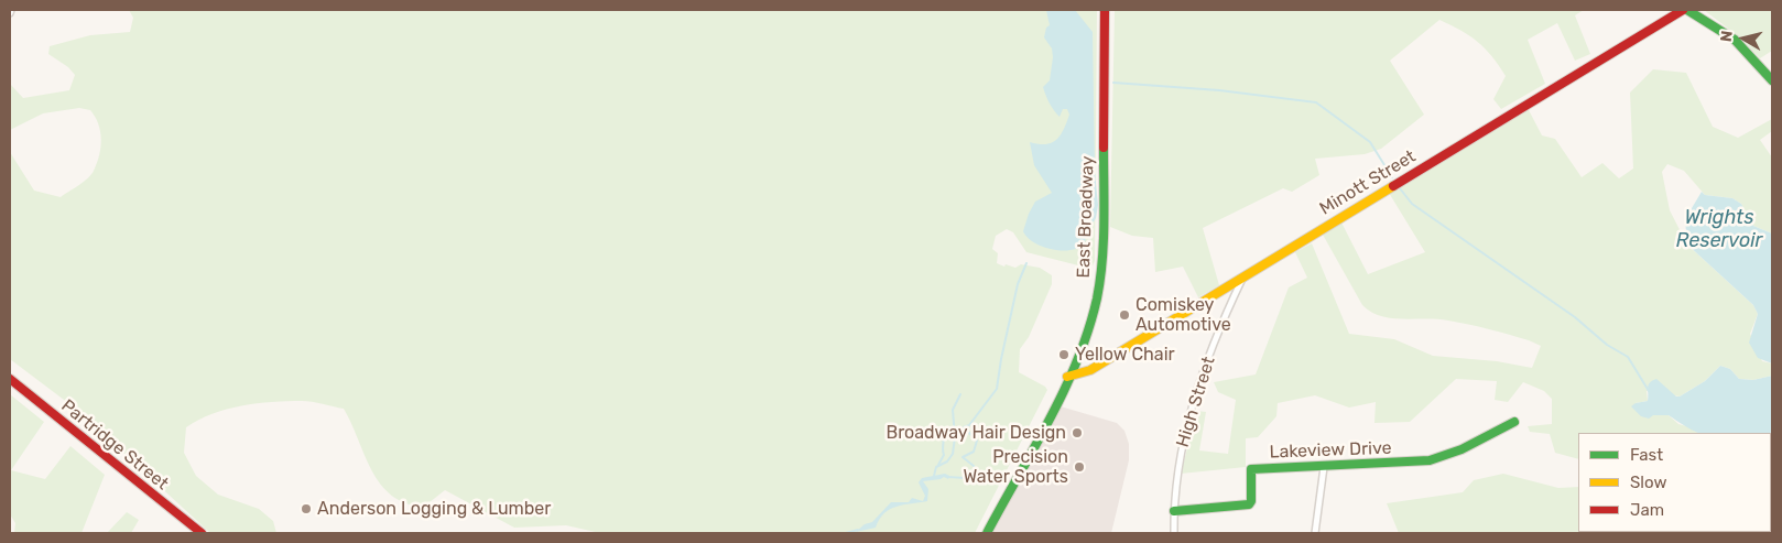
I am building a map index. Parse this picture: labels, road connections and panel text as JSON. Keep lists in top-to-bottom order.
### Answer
{
  "streets": {
    "street": [
      "Minott Street",
      "East Broadway",
      "High Street",
      "Partridge Street",
      "Lakeview Drive"
    ]
  },
  "crossings": [
    ["Minott Street", "East Broadway"],
    ["Minott Street", "High Street"],
    ["High Street", "Lakeview Drive"]
  ],
  "water": ["Wrights Reservoir"],
  "places": [
    "Comiskey Automotive",
    "Yellow Chair",
    "Broadway Hair Design",
    "Precision Water Sports",
    "Anderson Logging & Lumber"
  ],
  "legend": ["Fast", "Slow", "Jam"],
  "north": "left"
}
